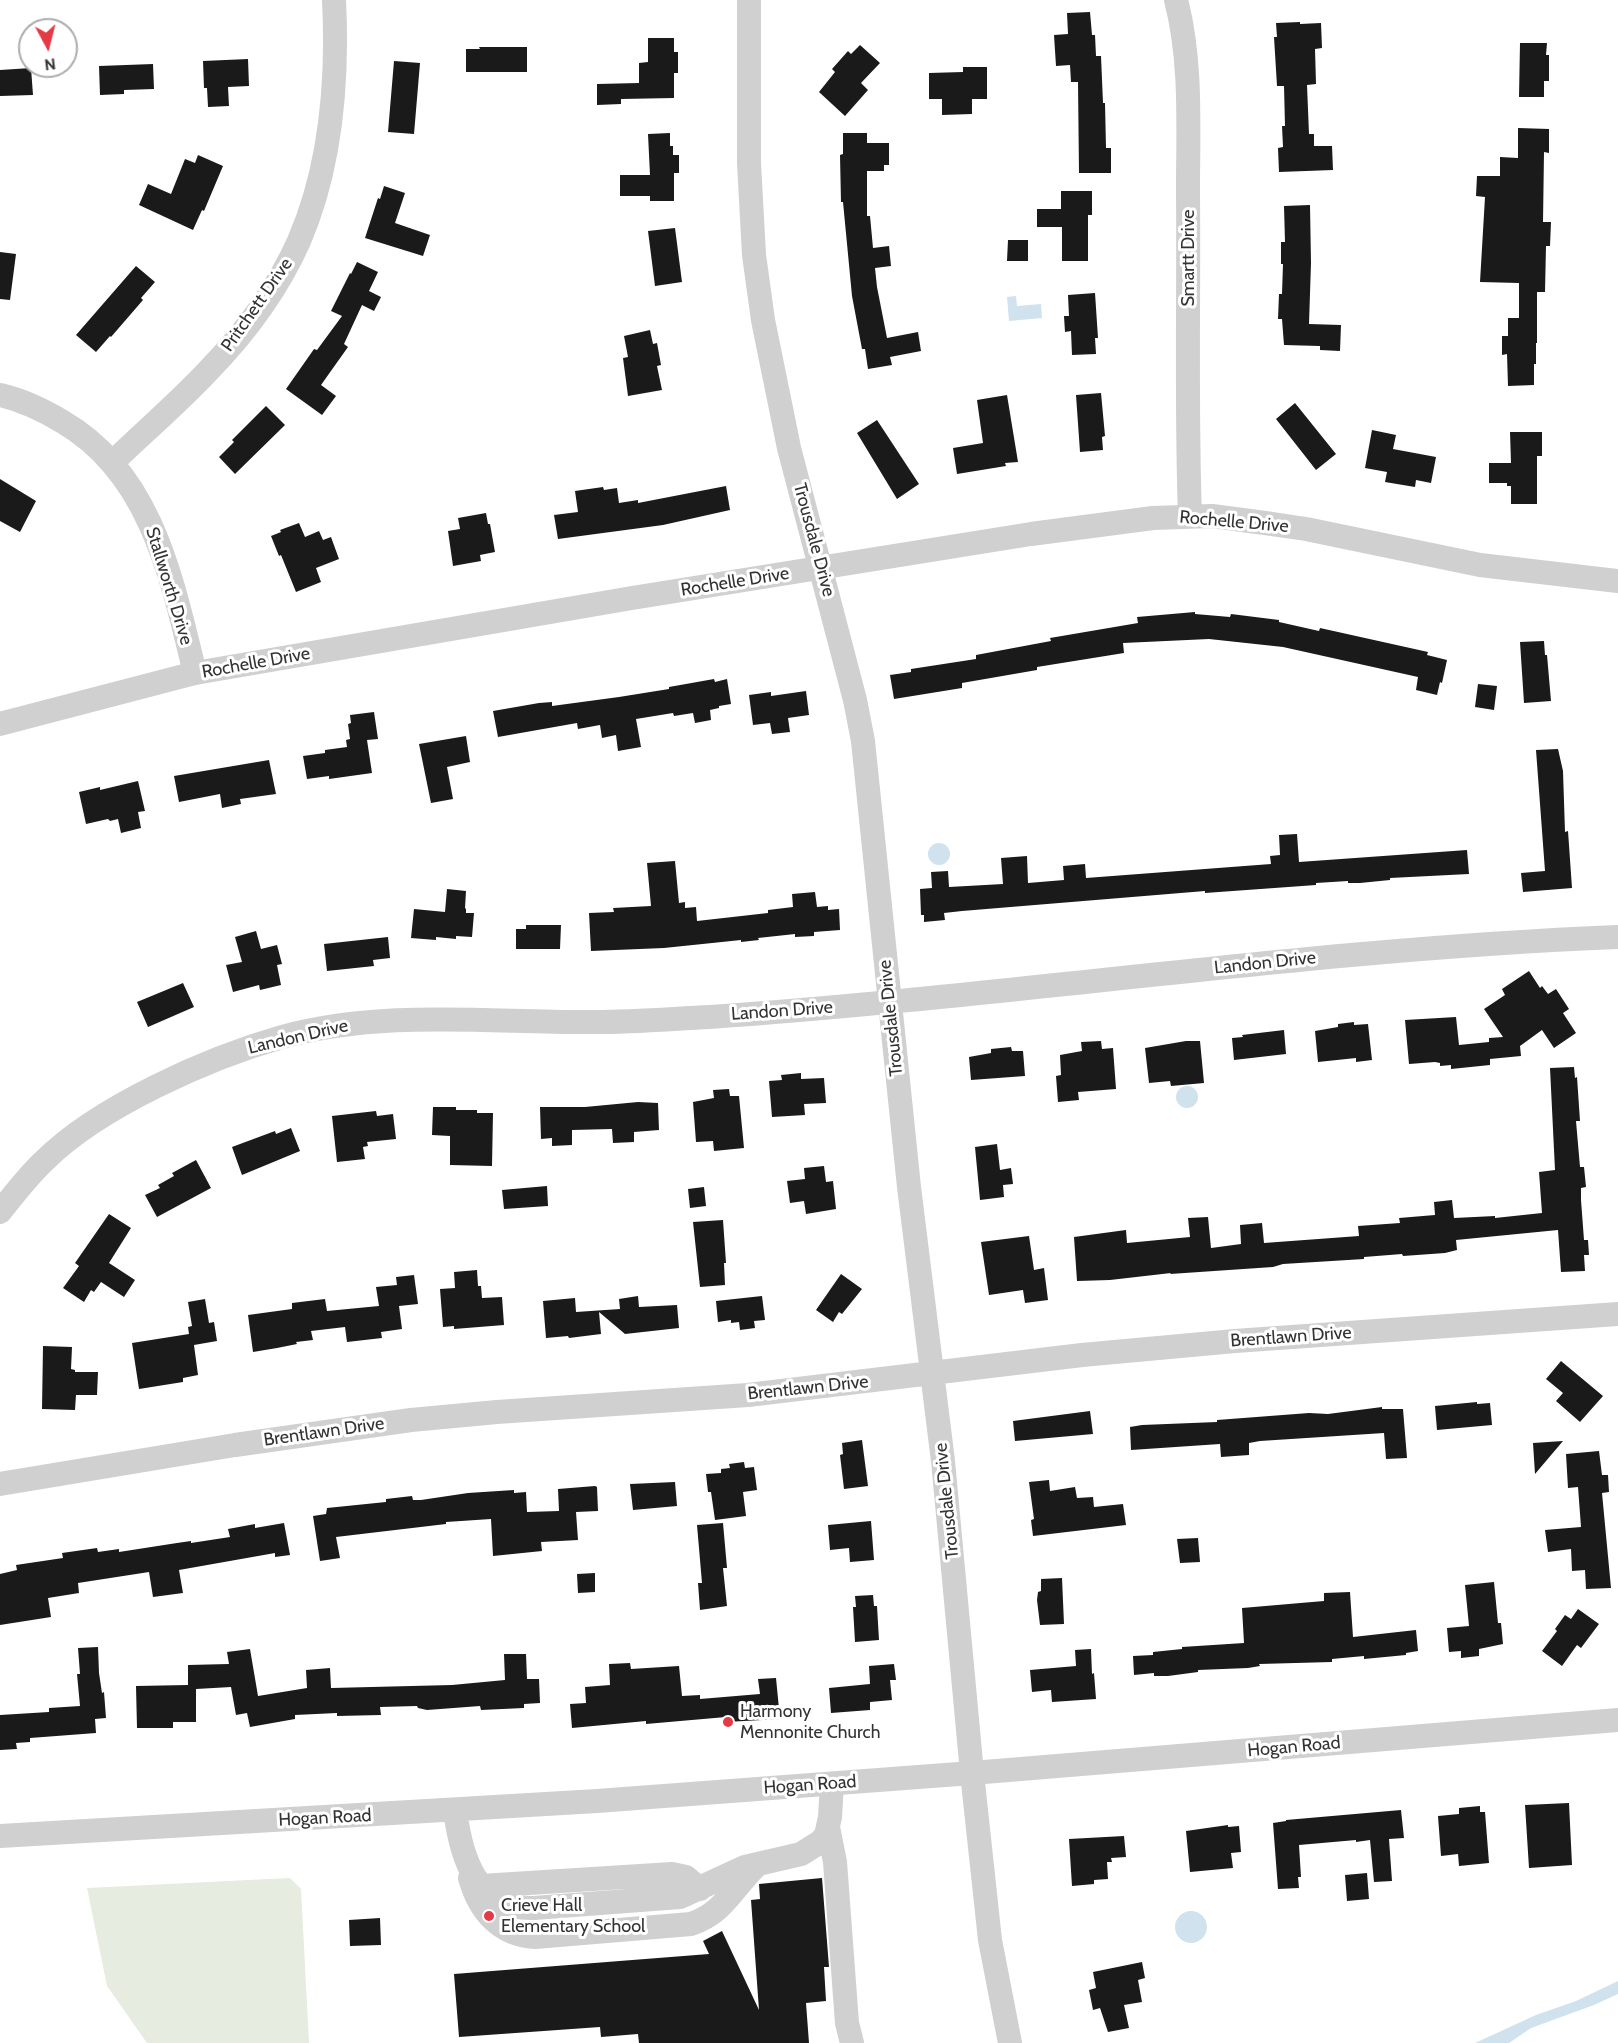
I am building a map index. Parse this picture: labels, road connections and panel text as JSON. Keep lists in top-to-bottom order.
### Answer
{
  "streets": {
    "street": [
      "Smartt Drive",
      "Pritchett Drive",
      "Rochelle Drive",
      "Trousdale Drive",
      "Stallworth Drive",
      "Landon Drive",
      "Brentlawn Drive",
      "Hogan Road"
    ]
  },
  "crossings": [
    ["Smartt Drive", "Rochelle Drive"],
    ["Pritchett Drive", "Stallworth Drive"],
    ["Rochelle Drive", "Trousdale Drive"],
    ["Rochelle Drive", "Stallworth Drive"],
    ["Trousdale Drive", "Landon Drive"],
    ["Trousdale Drive", "Brentlawn Drive"],
    ["Trousdale Drive", "Hogan Road"]
  ],
  "places": ["Harmony Mennonite Church", "Crieve Hall Elementary School"],
  "north": "bottom"
}
